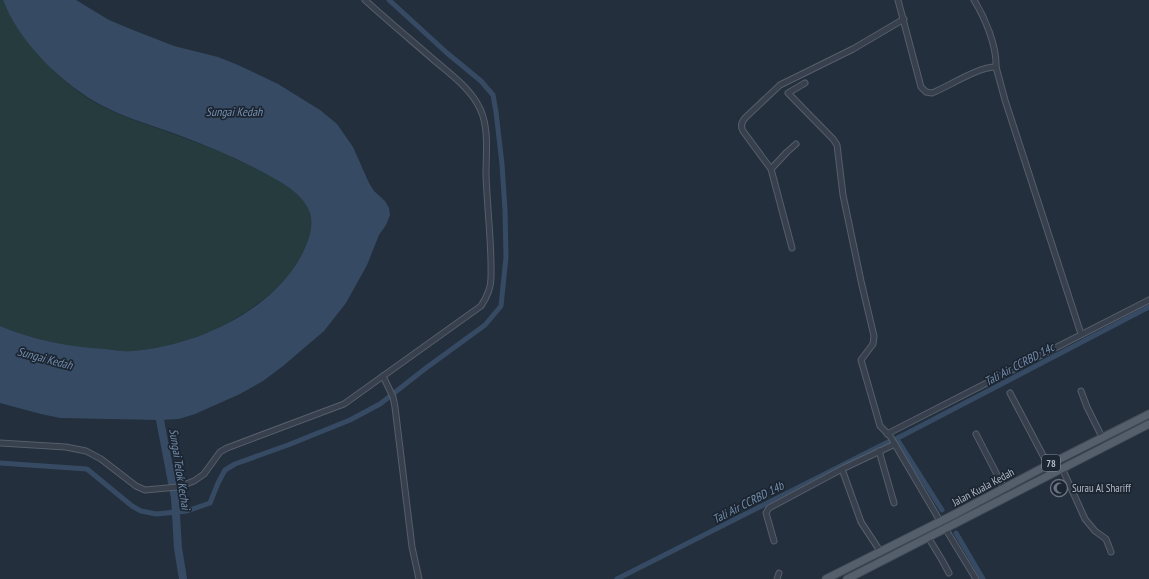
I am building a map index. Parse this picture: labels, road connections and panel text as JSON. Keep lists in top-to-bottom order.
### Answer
{
  "streets": {
    "main road": ["78", "Jalan Kuala Kedah"]
  },
  "water": [
    "Sungai Kedah",
    "Tali Air CCRBD 14c",
    "Sungai Telok Kechai",
    "Tali Air CCRBD 14b"
  ],
  "places": {
    "mosque": ["Surau Al Shariff"]
  }
}
